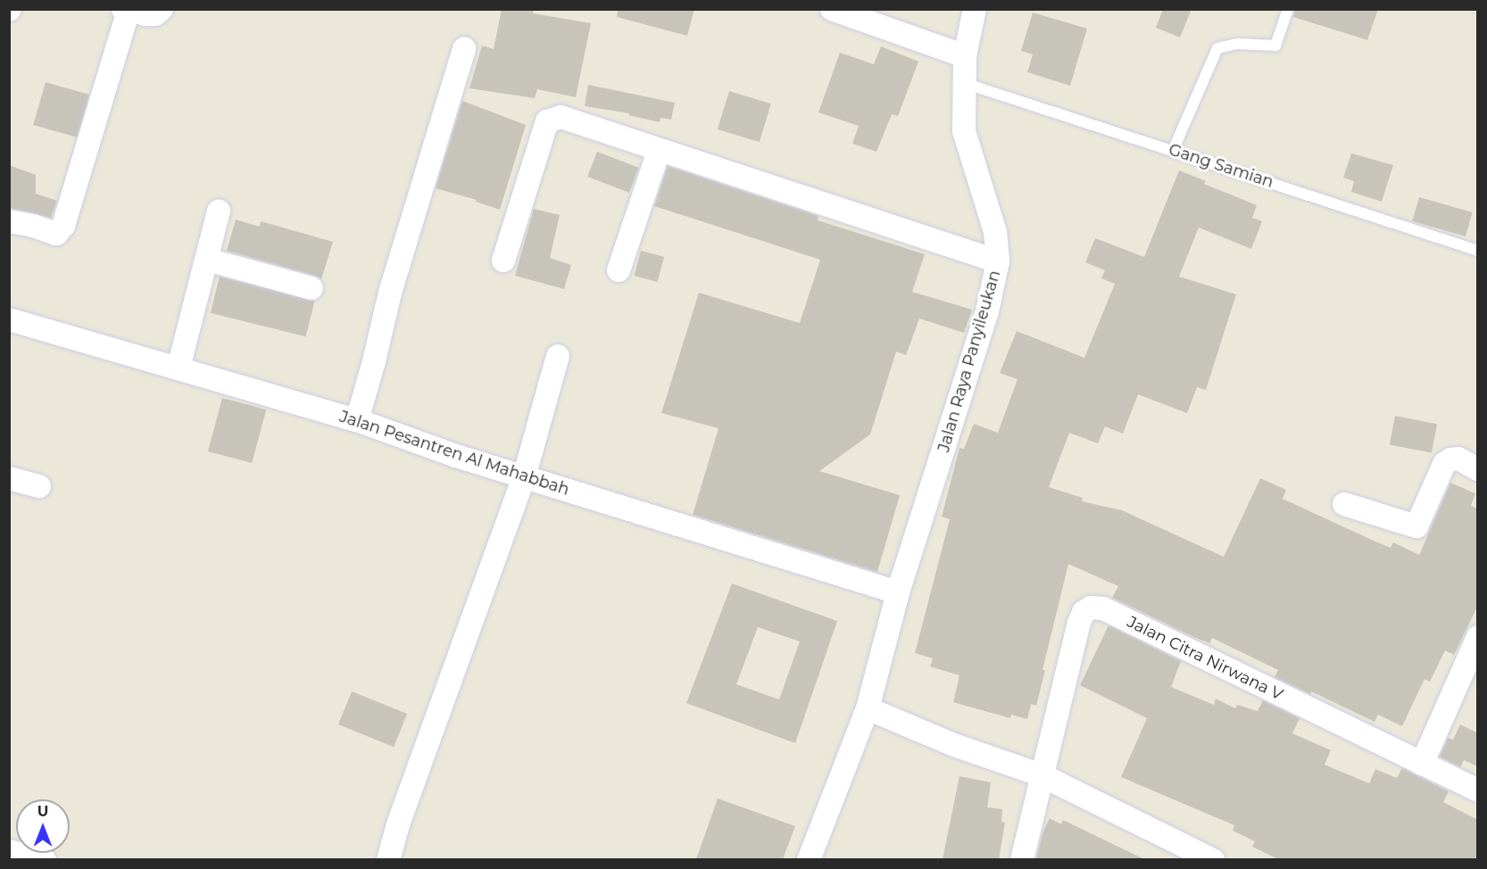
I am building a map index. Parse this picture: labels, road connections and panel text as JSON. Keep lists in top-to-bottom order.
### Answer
{
  "streets": {
    "street": ["Jalan Raya Panyileukan", "Jalan Pesantren Al Mahabbah", "Jalan Citra Nirwana V"],
    "lane": ["Gang Samian"]
  },
  "crossings": [
    ["Gang Samian", "Jalan Raya Panyileukan"],
    ["Jalan Raya Panyileukan", "Jalan Pesantren Al Mahabbah"]
  ],
  "north": "top"
}
